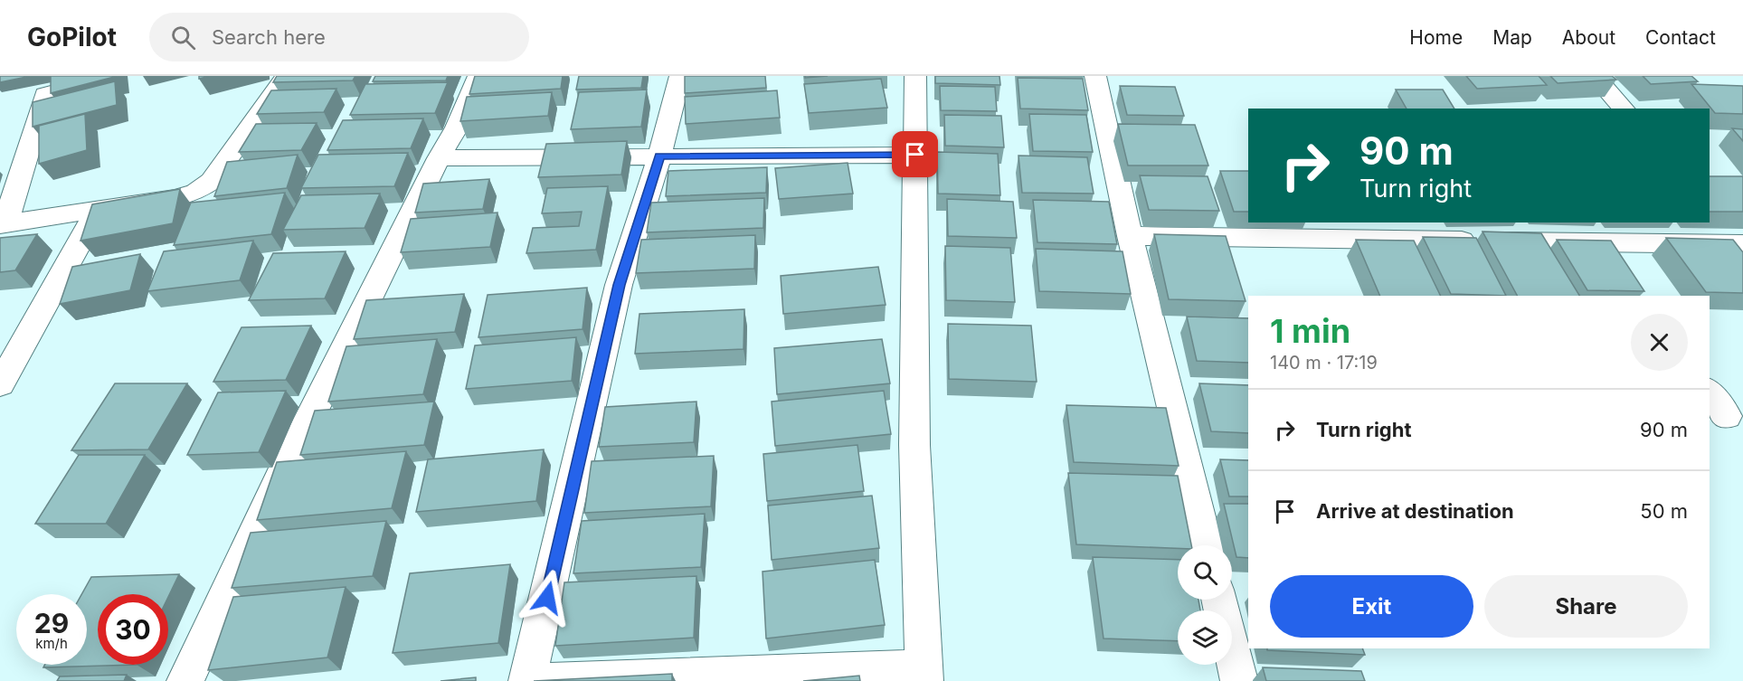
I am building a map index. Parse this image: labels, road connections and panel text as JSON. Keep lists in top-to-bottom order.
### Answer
{
  "page": {
    "header": "GoPilot",
    "search": "Search here",
    "nav": [
      "Home",
      "Map",
      "About",
      "Contact"
    ],
    "turn": ["90 m", "Turn right"],
    "heading": ["1 min", "140 m · 17:19"],
    "list": [
      {
        "name": "Turn right",
        "value": "90 m"
      },
      {
        "name": "Arrive at destination",
        "value": "50 m"
      }
    ],
    "buttons": ["Exit", "Share"],
    "speed": "29 km/h",
    "limit": "30"
  }
}
